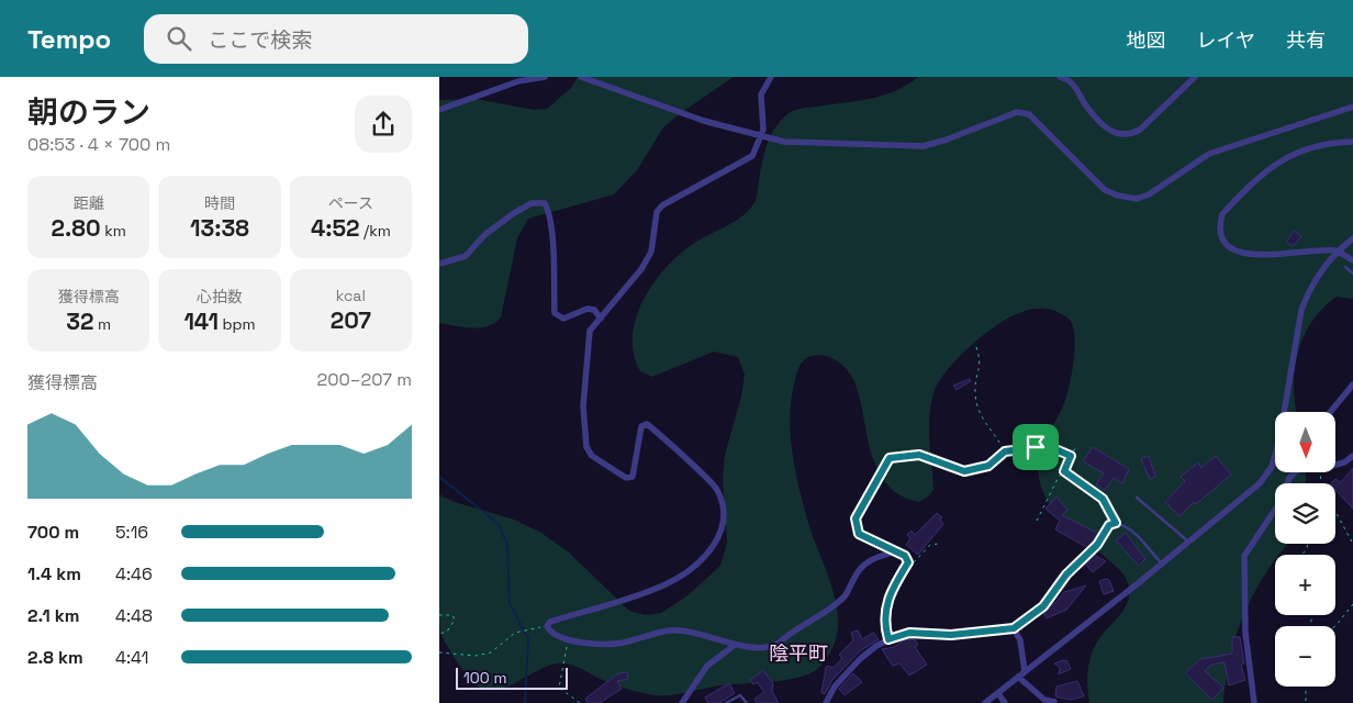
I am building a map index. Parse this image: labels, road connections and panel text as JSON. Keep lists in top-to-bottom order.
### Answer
{
  "districts": ["陰平町"],
  "scale_bar": "100 m",
  "north": "bottom",
  "page": {
    "header": "Tempo",
    "search": "ここで検索",
    "nav": ["地図", "レイヤ", "共有"],
    "heading": ["朝のラン", "08:53 · 4 × 700 m"],
    "stats": [
      ["距離", "2.80 km"],
      ["時間", "13:38"],
      ["ペース", "4:52 /km"],
      ["獲得標高", "32 m"],
      ["心拍数", "141 bpm"],
      ["kcal", "207"]
    ],
    "chart": ["獲得標高", "200–207 m"],
    "map_buttons": ["+", "−"],
    "list": [
      {
        "name": "700 m",
        "note": "5:16"
      },
      {
        "name": "1.4 km",
        "note": "4:46"
      },
      {
        "name": "2.1 km",
        "note": "4:48"
      },
      {
        "name": "2.8 km",
        "note": "4:41"
      }
    ],
    "scale": "100 m"
  }
}
